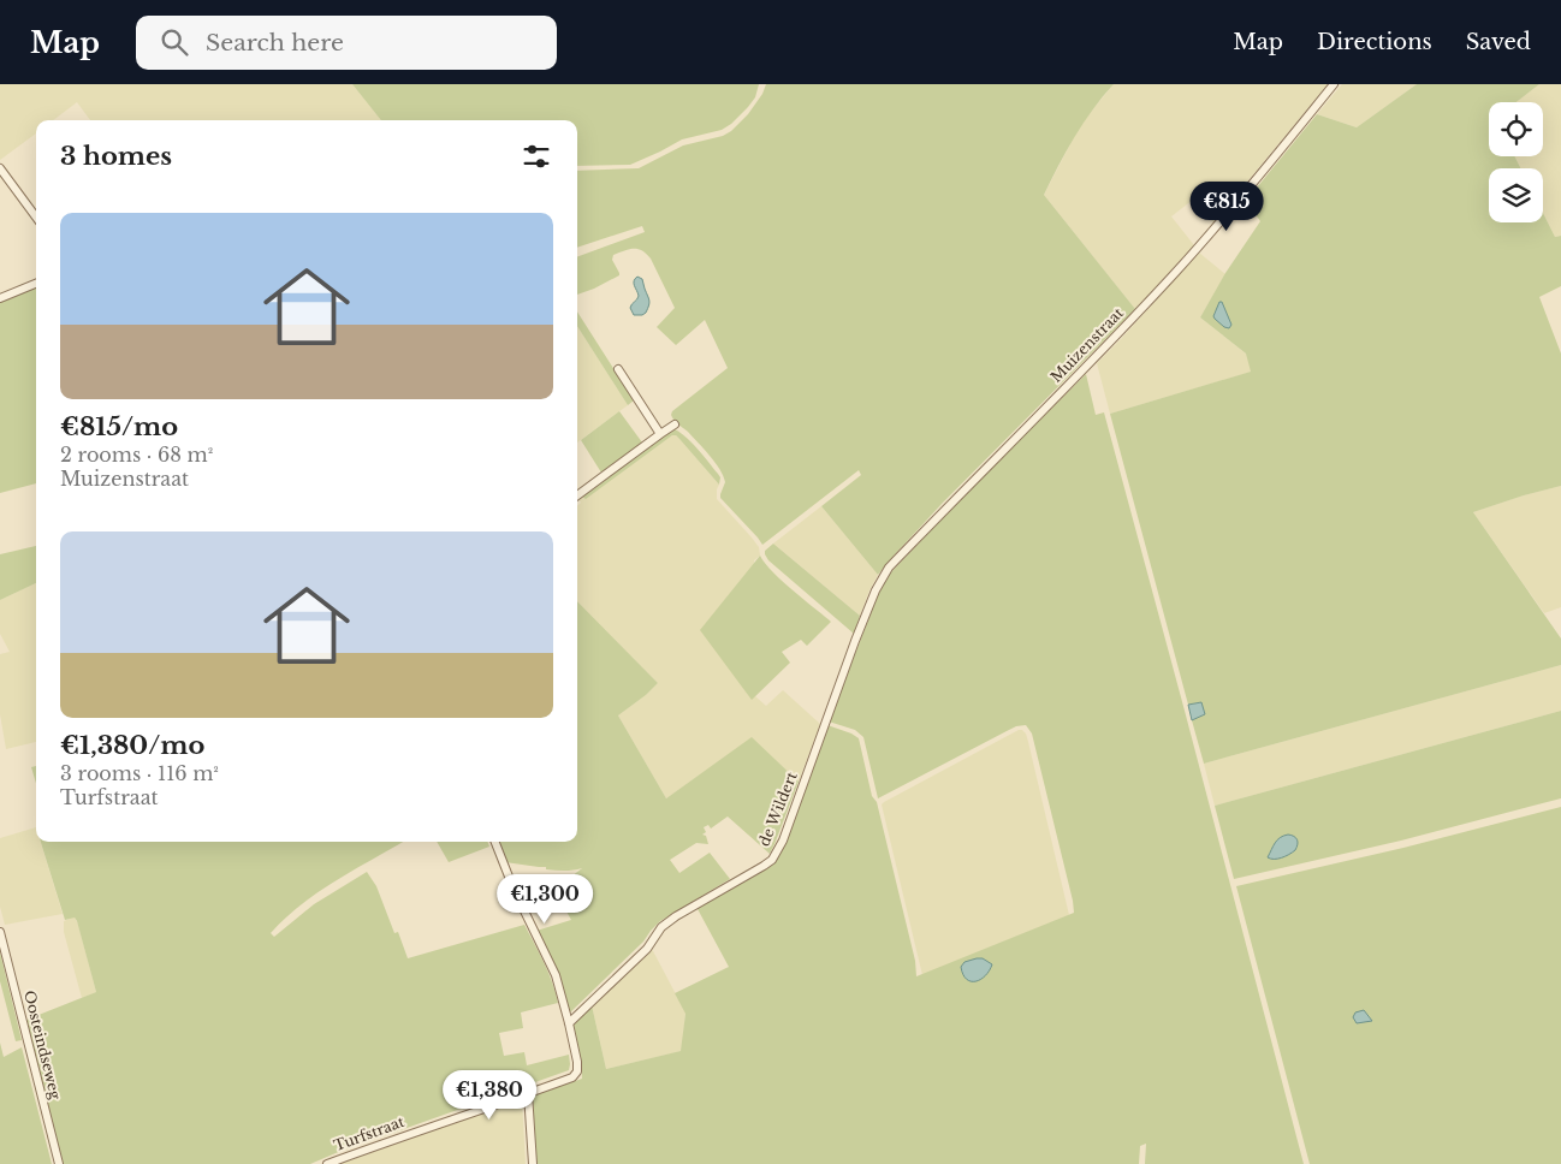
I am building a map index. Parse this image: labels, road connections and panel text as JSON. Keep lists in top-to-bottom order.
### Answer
{
  "streets": {
    "street": [
      "Muizenstraat",
      "de Wildert",
      "Oosteindseweg",
      "Turfstraat"
    ]
  },
  "crossings": [
    ["Muizenstraat", "de Wildert"],
    ["de Wildert", "Turfstraat"]
  ],
  "page": {
    "header": "Map",
    "search": "Search here",
    "nav": ["Map", "Directions", "Saved"],
    "heading": "3 homes",
    "price": ["€815", "€1,300", "€1,380"],
    "list": [
      {
        "name": "€815/mo",
        "note": "2 rooms · 68 m² · Muizenstraat"
      },
      {
        "name": "€1,380/mo",
        "note": "3 rooms · 116 m² · Turfstraat"
      }
    ]
  }
}
